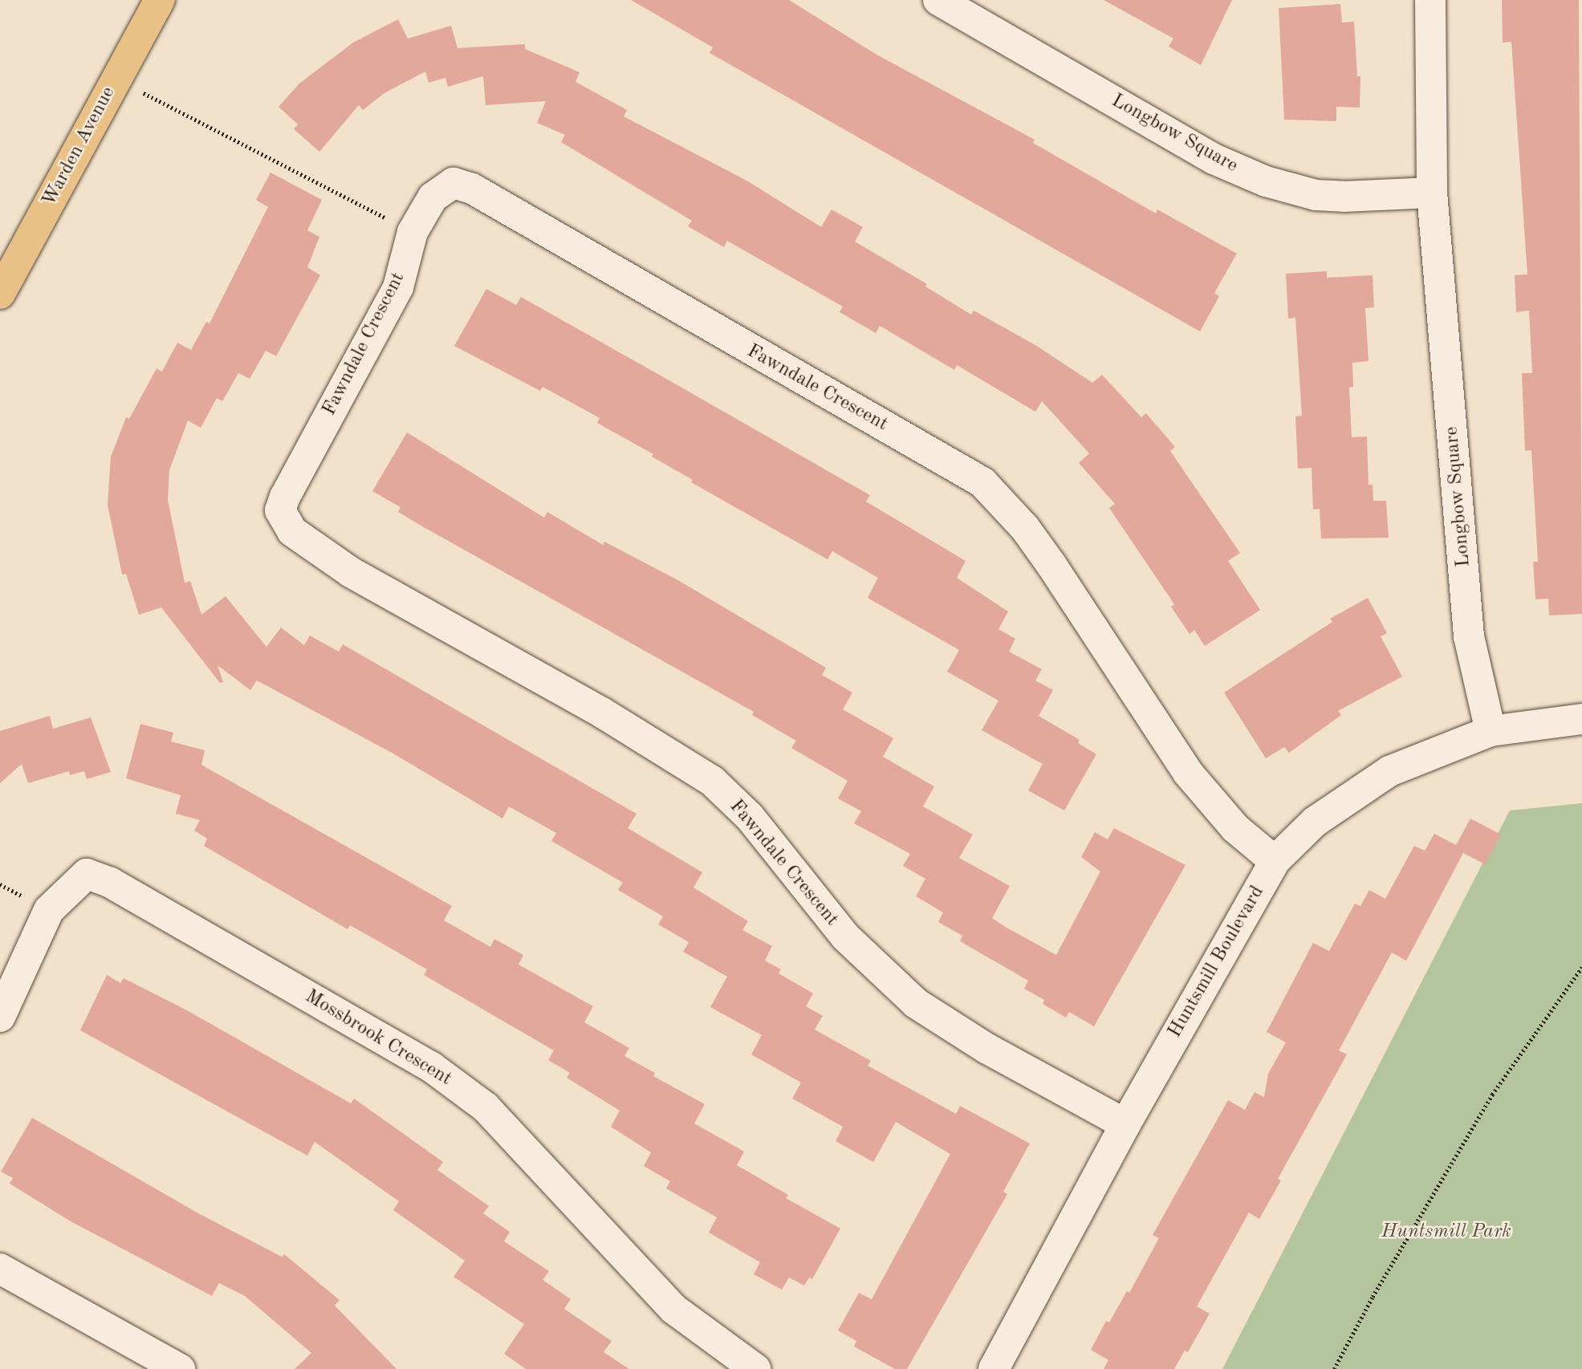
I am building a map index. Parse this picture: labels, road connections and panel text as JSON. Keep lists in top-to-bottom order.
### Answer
{
  "streets": {
    "main road": ["Warden Avenue"],
    "street": [
      "Longbow Square",
      "Fawndale Crescent",
      "Huntsmill Boulevard",
      "Mossbrook Crescent"
    ]
  },
  "crossings": [
    ["Longbow Square", "Huntsmill Boulevard"],
    ["Fawndale Crescent", "Huntsmill Boulevard"]
  ],
  "parks": ["Huntsmill Park"]
}
